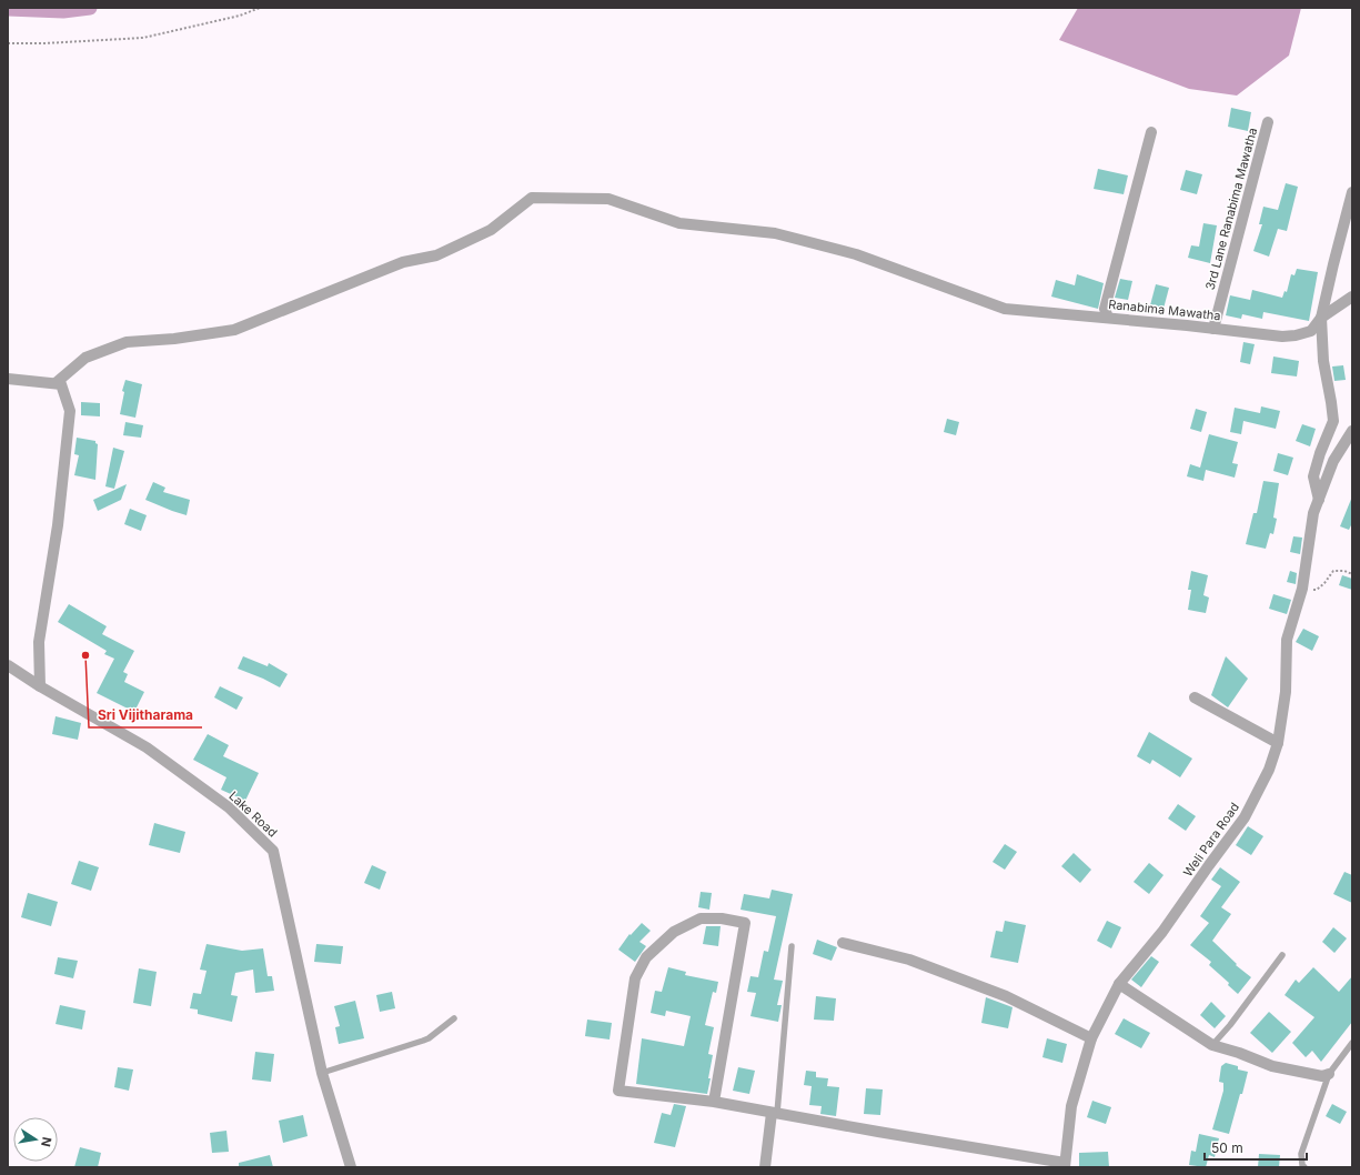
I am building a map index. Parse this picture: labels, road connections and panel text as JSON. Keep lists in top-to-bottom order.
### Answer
{
  "streets": {
    "street": [
      "3rd Lane Ranabima Mawatha",
      "Ranabima Mawatha",
      "Lake Road",
      "Weli Para Road"
    ]
  },
  "crossings": [
    ["3rd Lane Ranabima Mawatha", "Ranabima Mawatha"]
  ],
  "places": ["Sri Vijitharama"],
  "scale_bar": "50 m",
  "north": "right"
}
